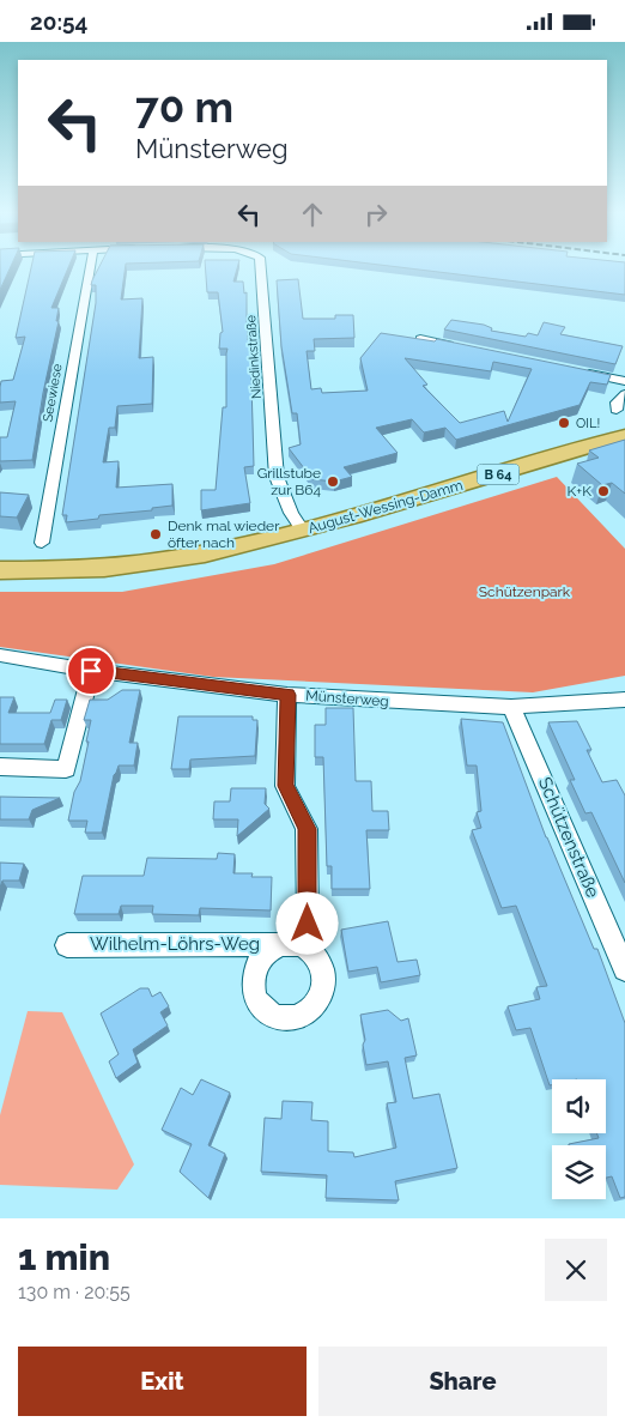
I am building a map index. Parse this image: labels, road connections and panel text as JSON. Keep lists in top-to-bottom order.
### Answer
{
  "streets": {
    "main road": ["B 64", "August-Wessing-Damm"],
    "street": [
      "Niedinkstraße",
      "Seewiese",
      "Münsterweg",
      "Schützenstraße",
      "Wilhelm-Löhrs-Weg"
    ]
  },
  "crossings": [
    ["Niedinkstraße", "August-Wessing-Damm"],
    ["Münsterweg", "Schützenstraße"],
    ["Münsterweg", "Wilhelm-Löhrs-Weg"]
  ],
  "parks": ["Schützenpark"],
  "places": [
    "OIL!",
    "Grillstube zur B64",
    "K+K",
    "Denk mal wieder öfter nach"
  ],
  "page": {
    "status": "20:54",
    "turn": ["70 m", "Münsterweg"],
    "heading": ["1 min", "130 m · 20:55"],
    "buttons": ["Exit", "Share"]
  }
}
